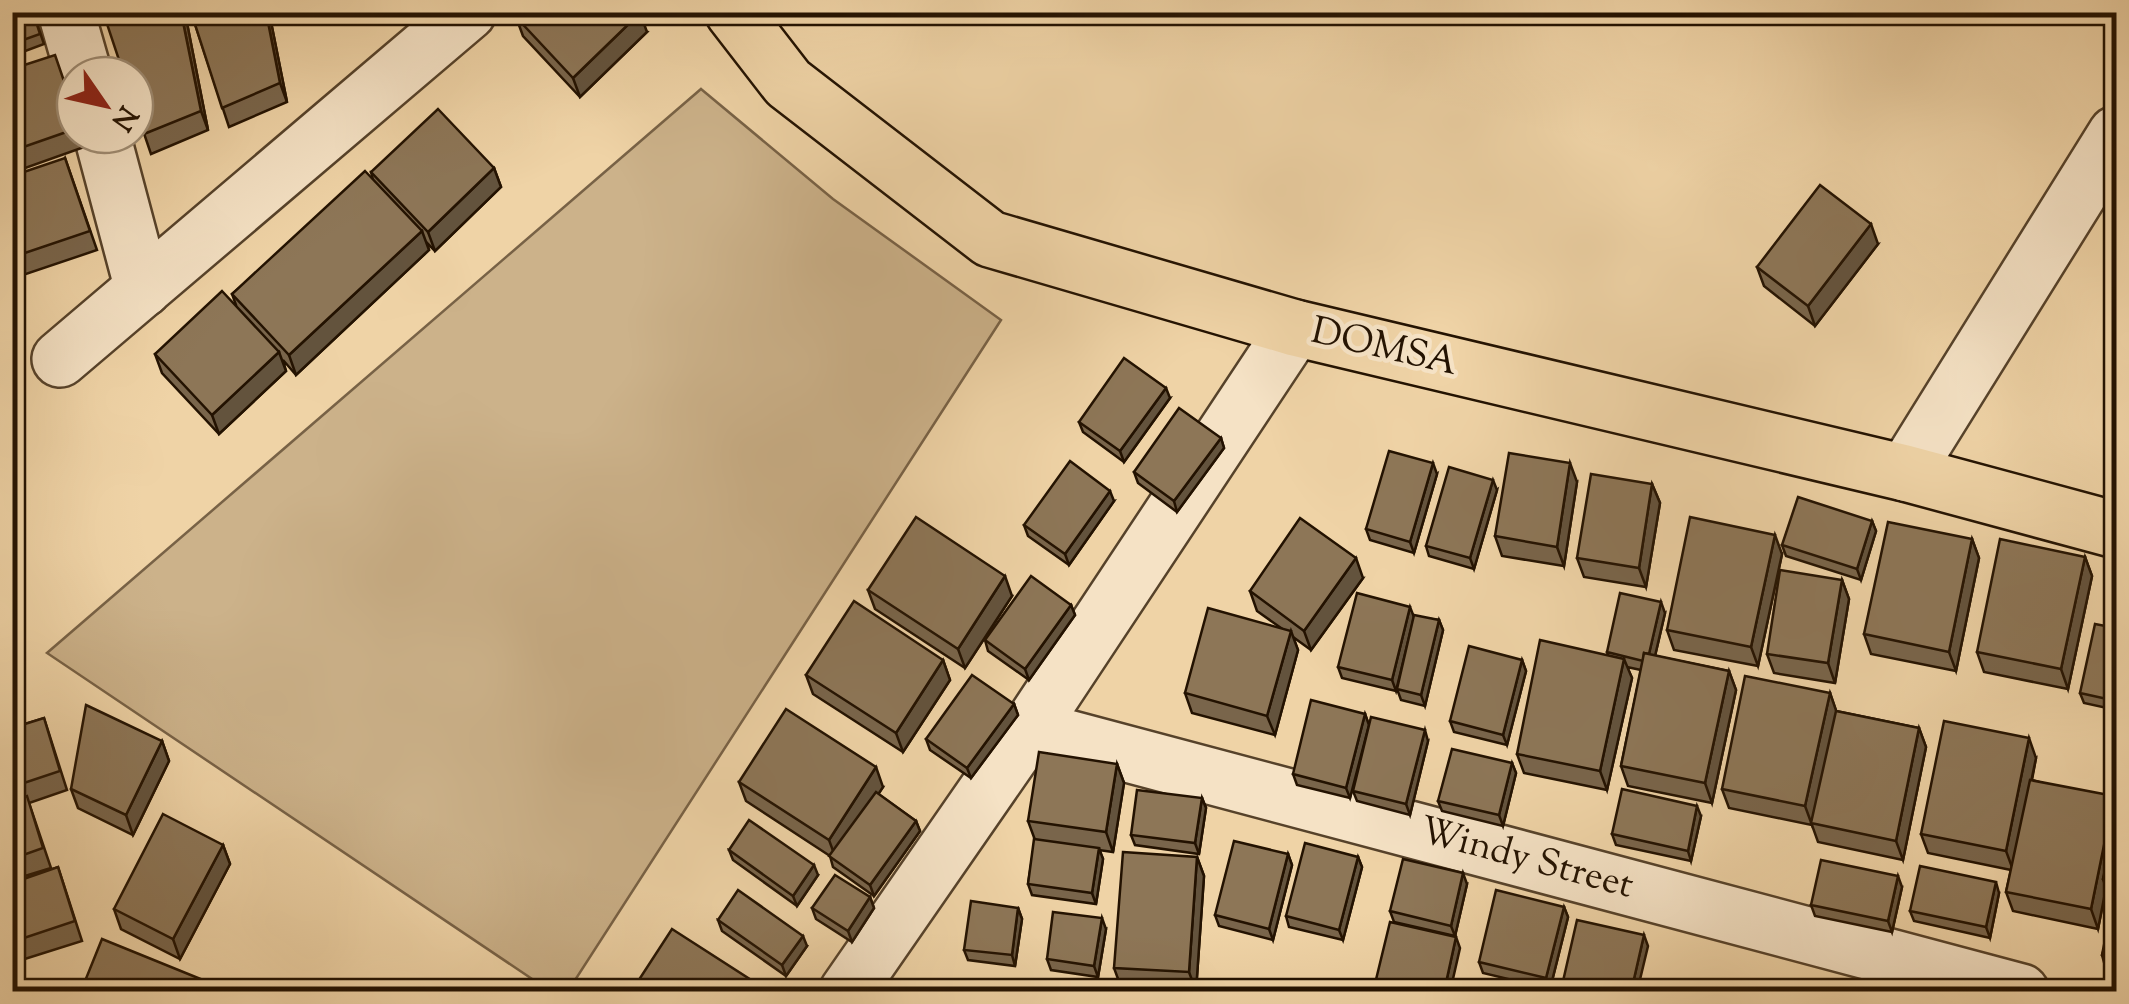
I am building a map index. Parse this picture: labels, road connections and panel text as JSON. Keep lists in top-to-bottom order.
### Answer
{
  "streets": {
    "main road": ["DOMSA"],
    "street": ["Windy Street"]
  },
  "north": "bottom right"
}
